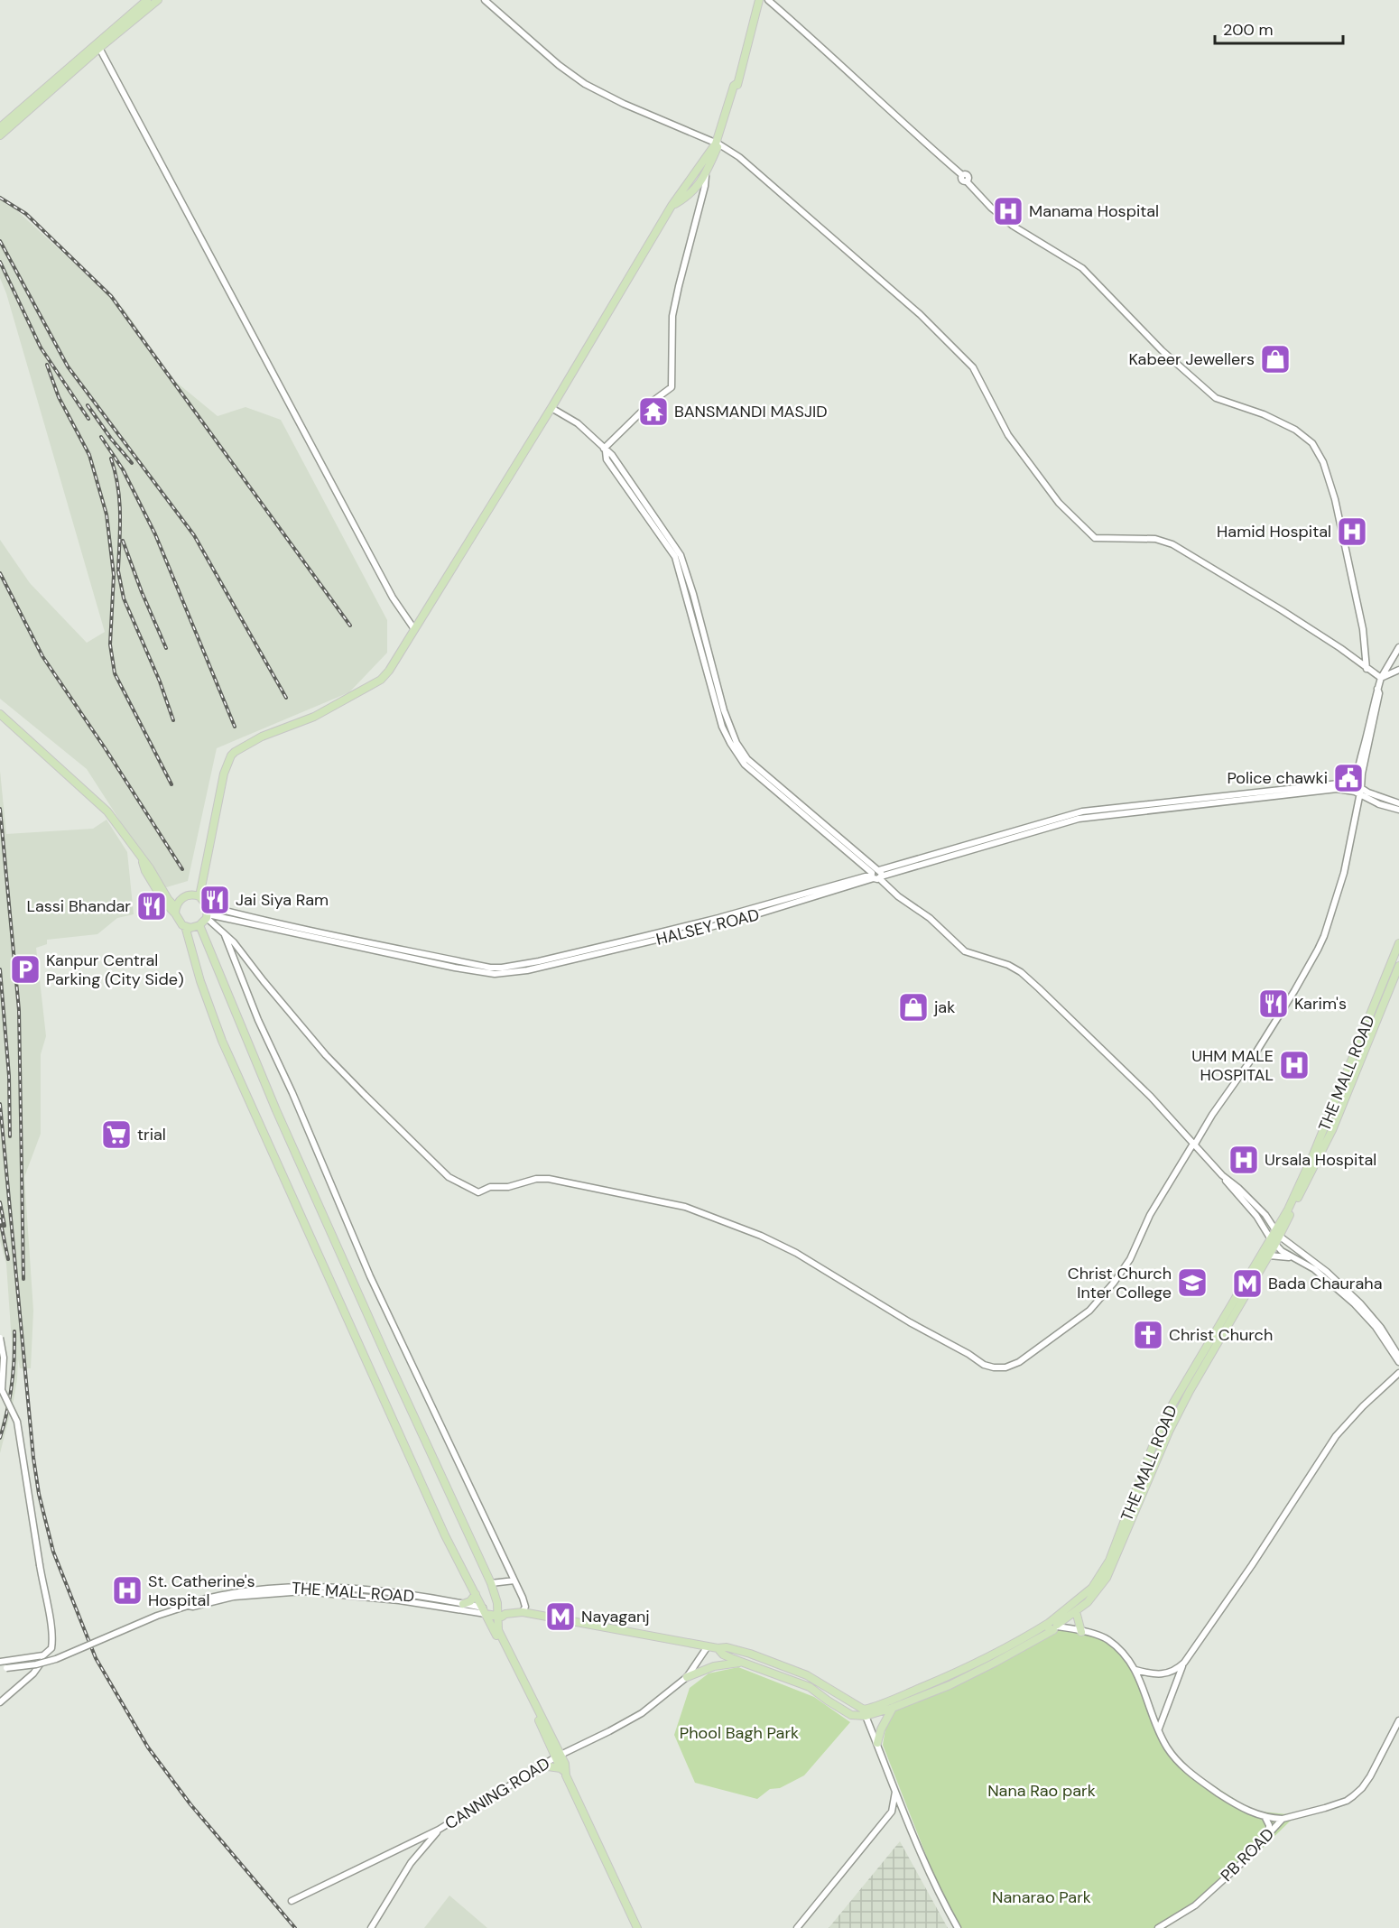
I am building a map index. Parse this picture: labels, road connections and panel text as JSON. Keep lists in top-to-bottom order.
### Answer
{
  "streets": {
    "main road": ["THE MALL ROAD"],
    "street": ["HALSEY ROAD", "CANNING ROAD", "PB ROAD"]
  },
  "crossings": [
    ["THE MALL ROAD", "CANNING ROAD"]
  ],
  "parks": ["Phool Bagh Park", "Nana Rao park", "Nanarao Park"],
  "places": {
    "hospital": [
      "Manama Hospital",
      "Hamid Hospital",
      "UHM MALE HOSPITAL",
      "Ursala Hospital",
      "St. Catherine's Hospital"
    ],
    "shop": ["Kabeer Jewellers", "jak"],
    "temple": ["BANSMANDI MASJID"],
    "public building": ["Police chawki"],
    "restaurant": ["Jai Siya Ram", "Lassi Bhandar", "Karim's"],
    "parking": ["Kanpur Central Parking (City Side)"],
    "supermarket": ["trial"],
    "school or university": ["Christ Church Inter College"],
    "metro station": ["Bada Chauraha", "Nayaganj"],
    "church": ["Christ Church"]
  },
  "scale_bar": "200 m"
}
